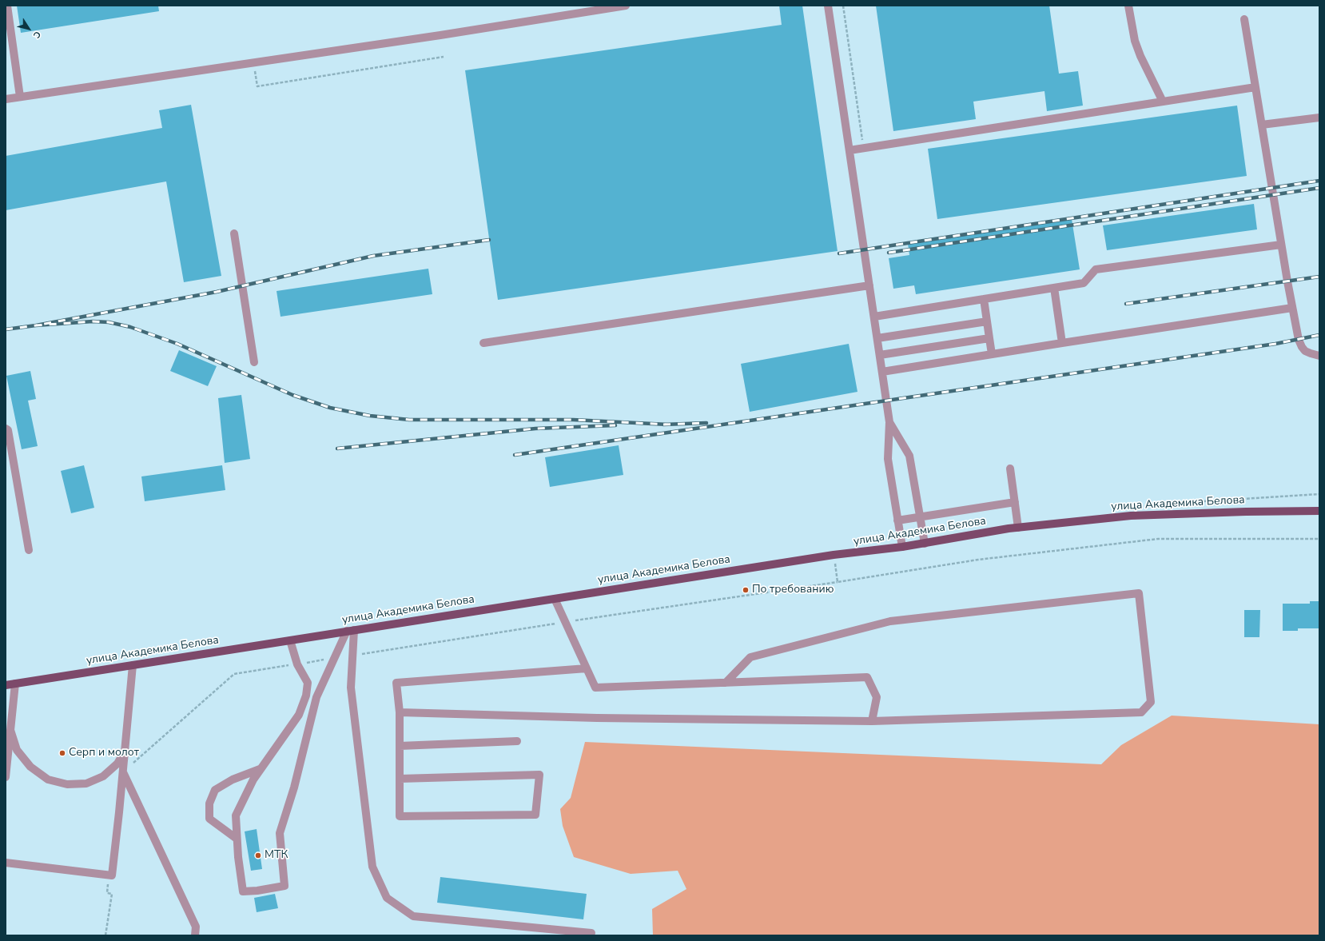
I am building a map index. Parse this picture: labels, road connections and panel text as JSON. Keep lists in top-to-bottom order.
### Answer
{
  "streets": {
    "main road": ["улица Академика Белова"]
  },
  "places": ["По требованию", "Серп и молот", "МТК"],
  "north": "bottom right"
}
